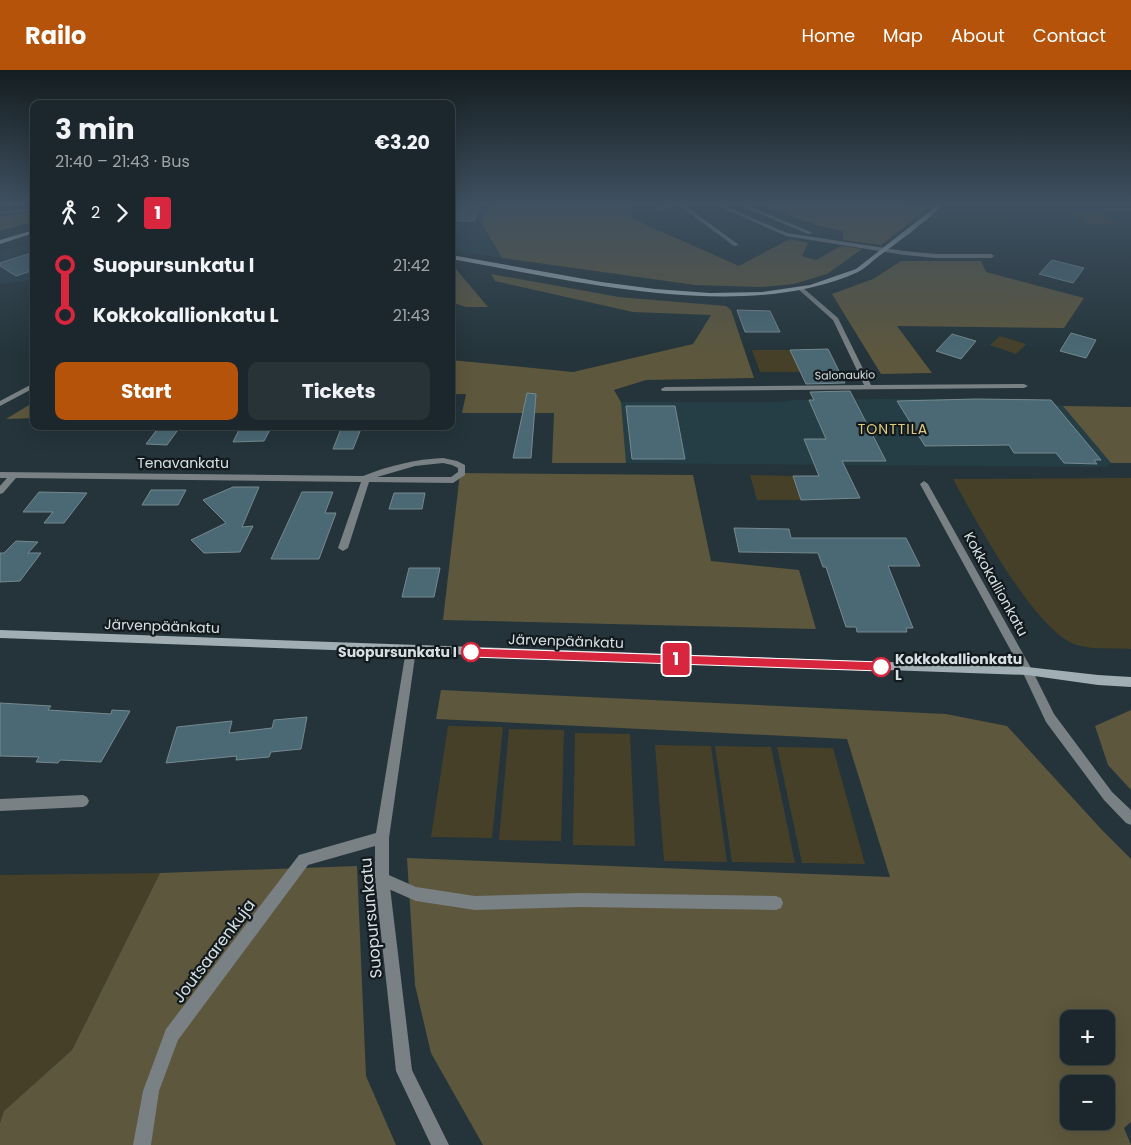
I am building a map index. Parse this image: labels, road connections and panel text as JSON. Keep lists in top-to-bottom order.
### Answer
{
  "streets": {
    "street": [
      "Salonaukio",
      "Tenavankatu",
      "Kokkokallionkatu",
      "Järvenpäänkatu",
      "Suopursunkatu",
      "Joutsaarenkuja"
    ]
  },
  "crossings": [
    ["Kokkokallionkatu", "Järvenpäänkatu"],
    ["Järvenpäänkatu", "Suopursunkatu"],
    ["Suopursunkatu", "Joutsaarenkuja"]
  ],
  "districts": ["TONTTILA"],
  "places": ["Suopursunkatu I", "Kokkokallionkatu L"],
  "lines": ["bus line 1"],
  "page": {
    "header": "Railo",
    "nav": [
      "Home",
      "Map",
      "About",
      "Contact"
    ],
    "on_map": "1",
    "heading": ["3 min", "21:40 – 21:43 · Bus", "€3.20"],
    "legs": ["2", "1"],
    "list": [
      {
        "name": "Suopursunkatu I",
        "value": "21:42"
      },
      {
        "name": "Kokkokallionkatu L",
        "value": "21:43"
      }
    ],
    "buttons": ["Start", "Tickets"],
    "map_buttons": ["+", "−"]
  }
}
